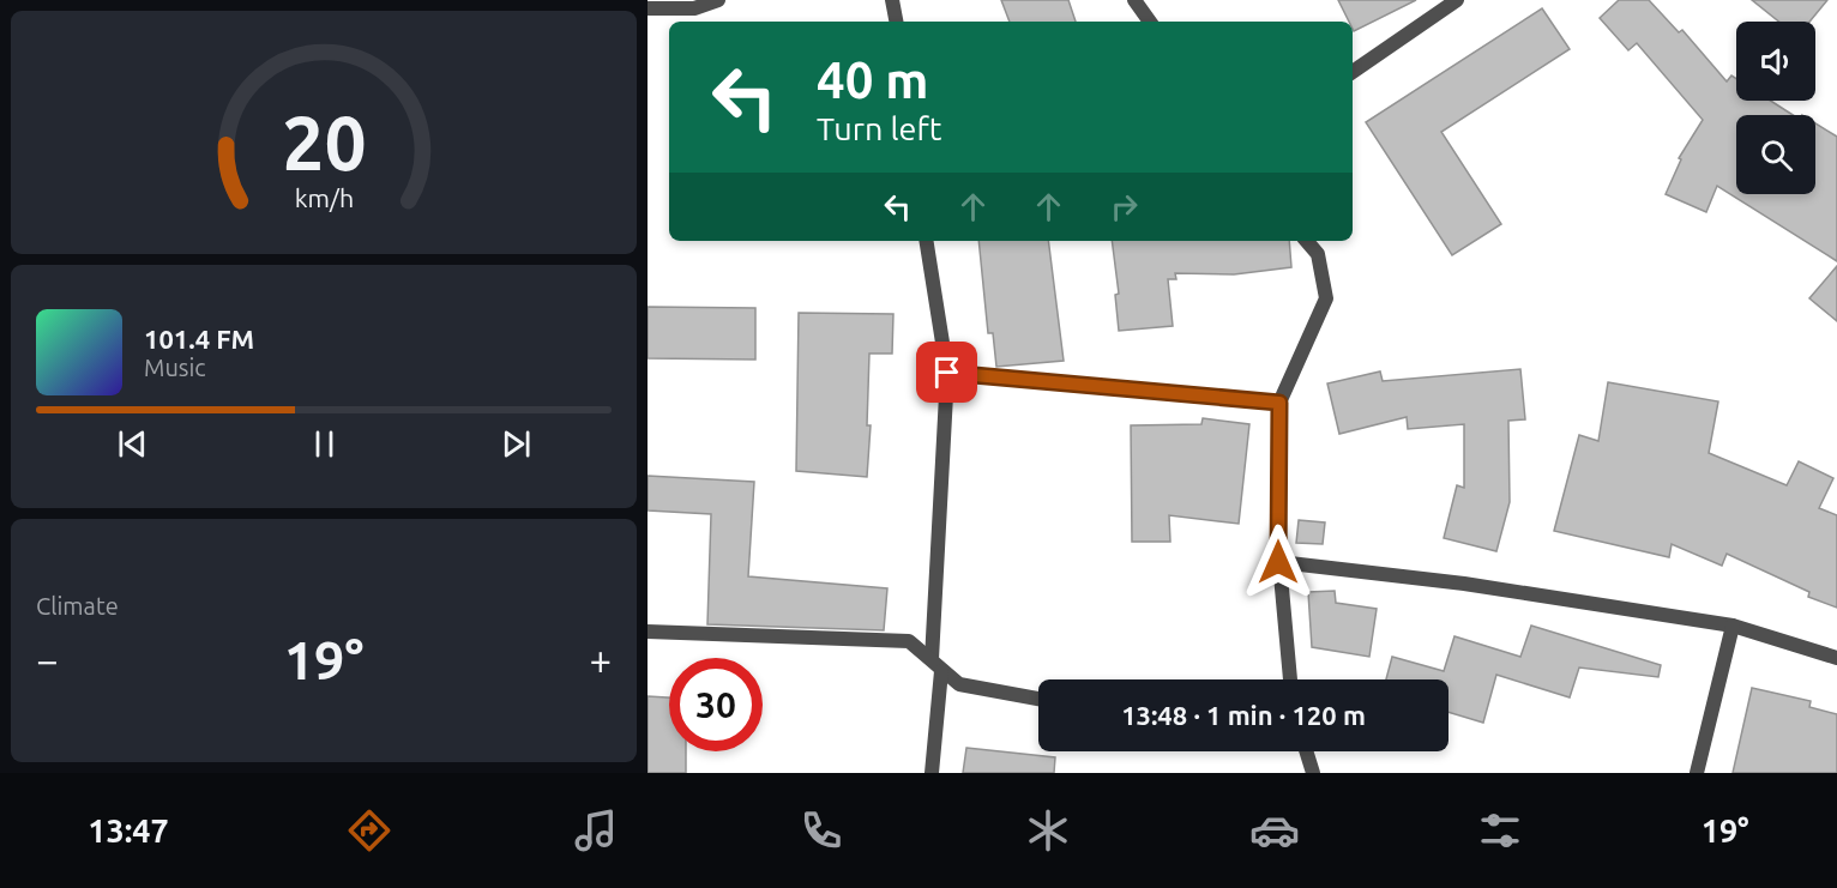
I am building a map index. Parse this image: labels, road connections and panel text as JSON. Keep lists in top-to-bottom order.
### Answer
{
  "page": {
    "turn": ["40 m", "Turn left"],
    "song": ["101.4 FM", "Music"],
    "tile": "Climate",
    "heat": ["−", "19°", "+"],
    "limit": "30",
    "trip": "13:48 · 1 min · 120 m",
    "tabs": ["13:47", "19°"],
    "gauge": ["20", "km/h"]
  }
}
